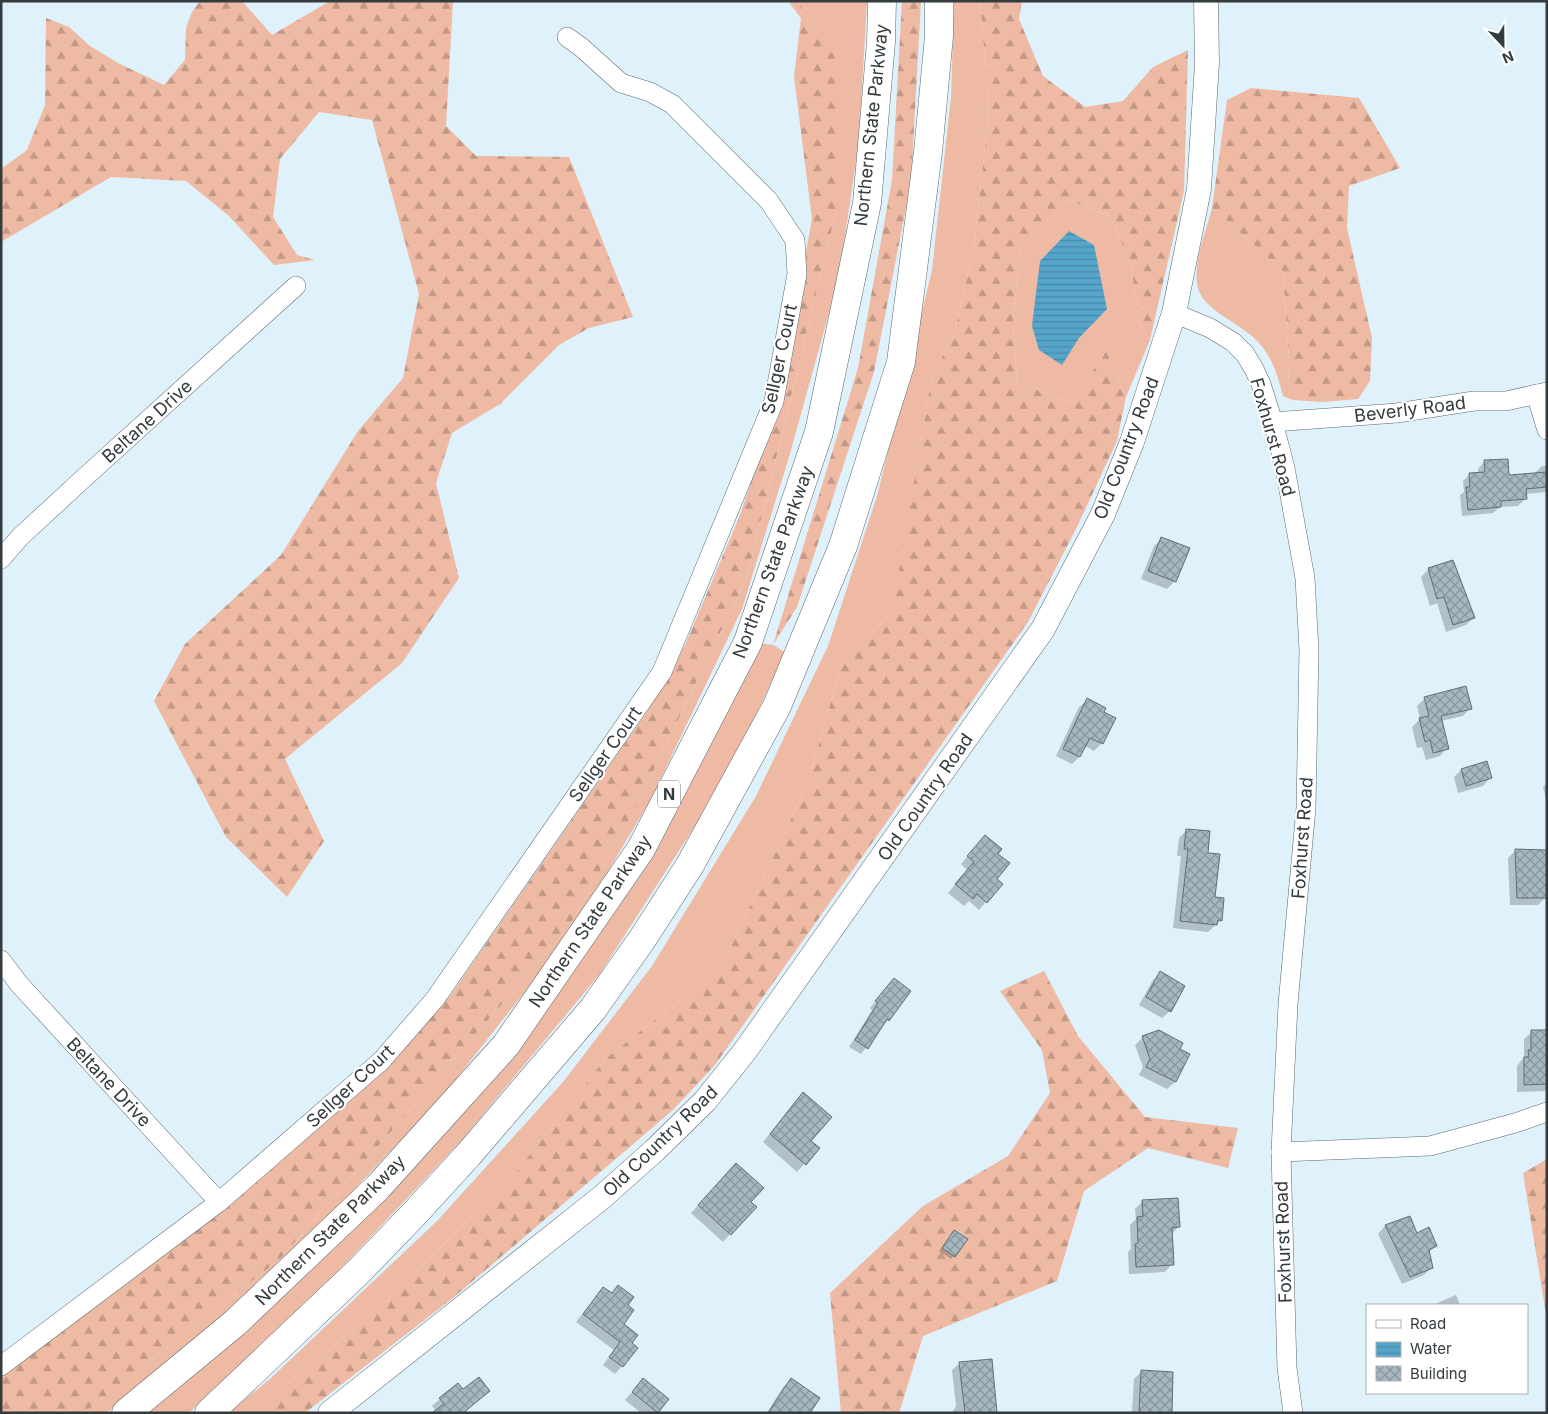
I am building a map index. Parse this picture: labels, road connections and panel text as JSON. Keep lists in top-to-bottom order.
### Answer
{
  "streets": {
    "highway": ["Northern State Parkway", "N"],
    "main road": ["Old Country Road"],
    "street": [
      "Sellger Court",
      "Beverly Road",
      "Beltane Drive",
      "Foxhurst Road"
    ]
  },
  "crossings": [
    ["Sellger Court", "Beltane Drive"],
    ["Beverly Road", "Foxhurst Road"],
    ["Foxhurst Road", "Old Country Road"]
  ],
  "legend": ["Road", "Water", "Building"],
  "north": "bottom"
}
